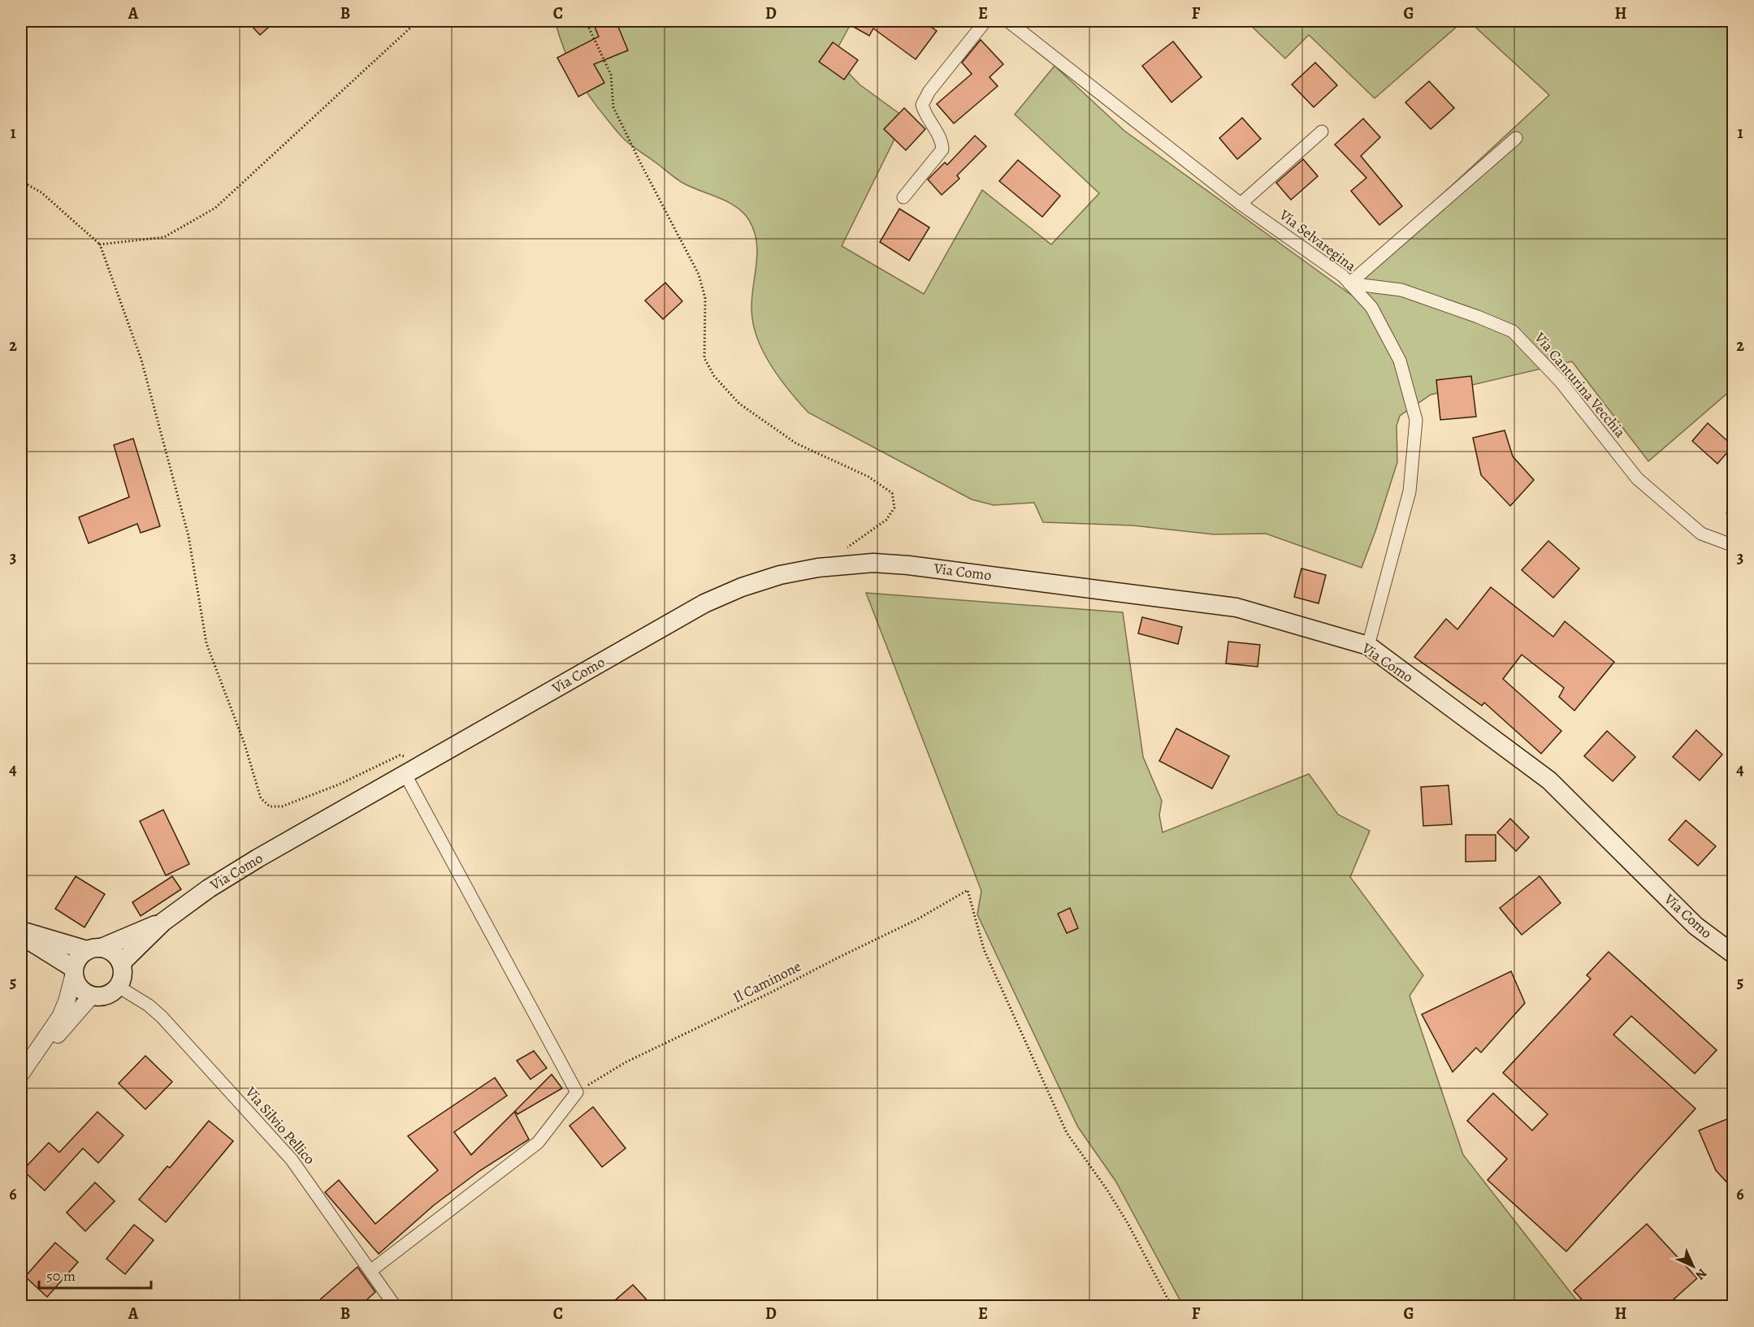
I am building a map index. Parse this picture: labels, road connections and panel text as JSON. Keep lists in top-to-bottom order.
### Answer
{
  "streets": {
    "main road": ["Via Como"],
    "street": ["Via Selvaregina", "Via Canturina Vecchia", "Via Silvio Pellico"],
    "path": ["Il Caminone"]
  },
  "crossings": [
    ["Via Selvaregina", "Via Canturina Vecchia"],
    ["Via Selvaregina", "Via Como"],
    ["Via Como", "Via Silvio Pellico"]
  ],
  "scale_bar": "50 m",
  "north": "bottom right",
  "grid": {
    "columns": [
      "A",
      "B",
      "C",
      "D",
      "E",
      "F",
      "G",
      "H"
    ],
    "rows": [
      "1",
      "2",
      "3",
      "4",
      "5",
      "6"
    ]
  }
}
